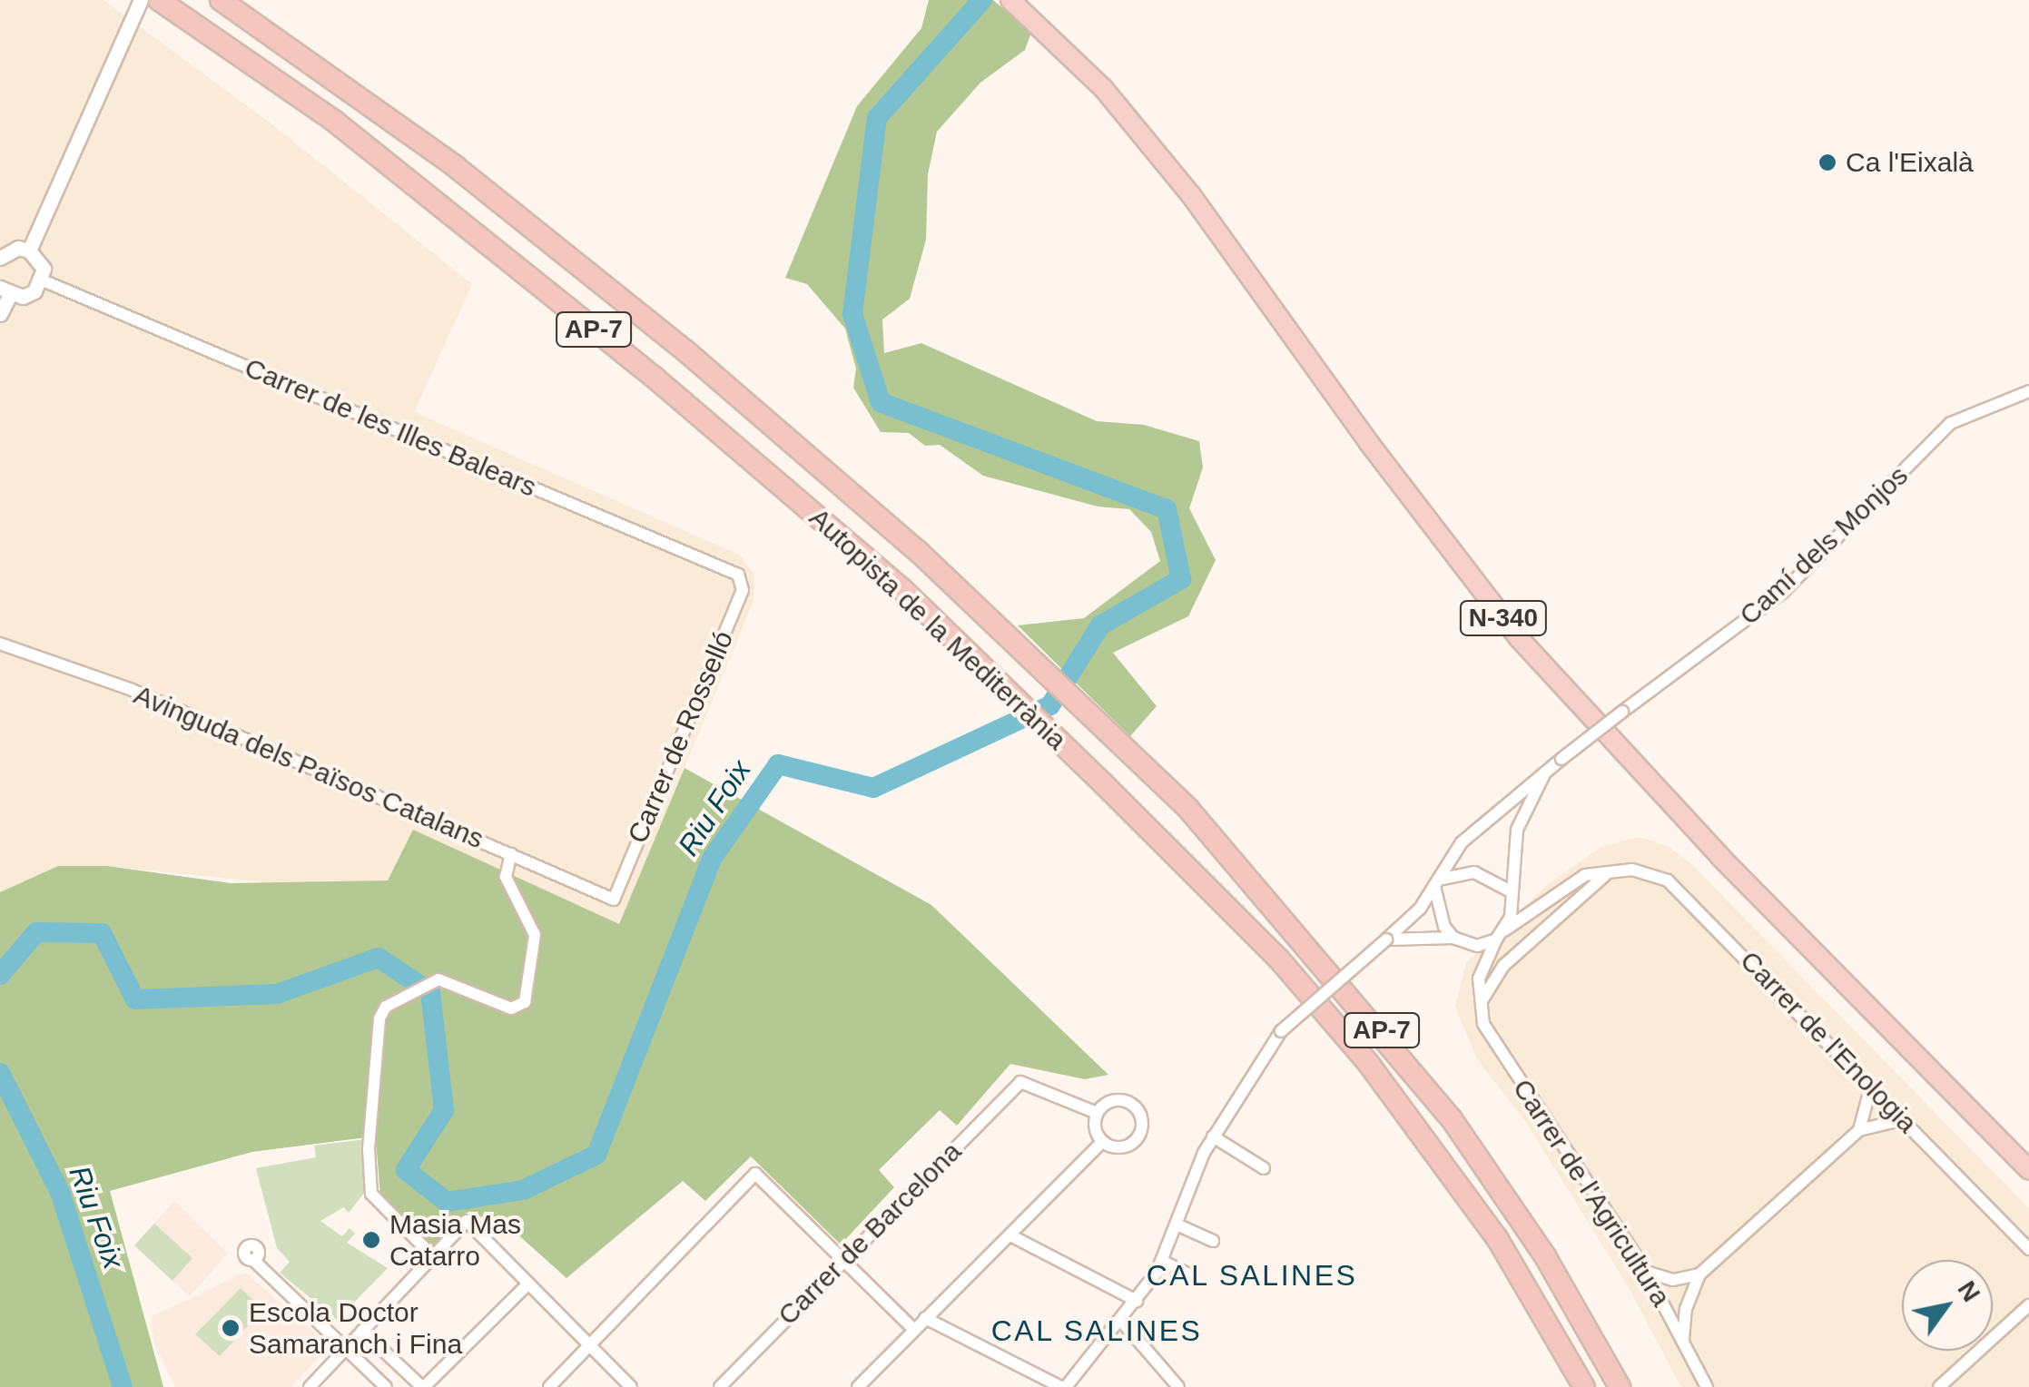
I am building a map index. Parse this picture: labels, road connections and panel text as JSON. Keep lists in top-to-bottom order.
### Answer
{
  "streets": {
    "highway": ["AP-7", "N-340", "Autopista de la Mediterrània"],
    "street": [
      "Carrer de les Illes Balears",
      "Camí dels Monjos",
      "Carrer de Rosselló",
      "Avinguda dels Països Catalans",
      "Carrer de l'Enologia",
      "Carrer de l'Agricultura",
      "Carrer de Barcelona"
    ]
  },
  "crossings": [
    ["Carrer de les Illes Balears", "Carrer de Rosselló"],
    ["Camí dels Monjos", "Carrer de l'Enologia"],
    ["Carrer de Rosselló", "Avinguda dels Països Catalans"]
  ],
  "districts": ["CAL SALINES", "CAL SALINES"],
  "water": ["Riu Foix"],
  "places": ["Ca l'Eixalà", "Masia Mas Catarro", "Escola Doctor Samaranch i Fina"],
  "north": "top right"
}
